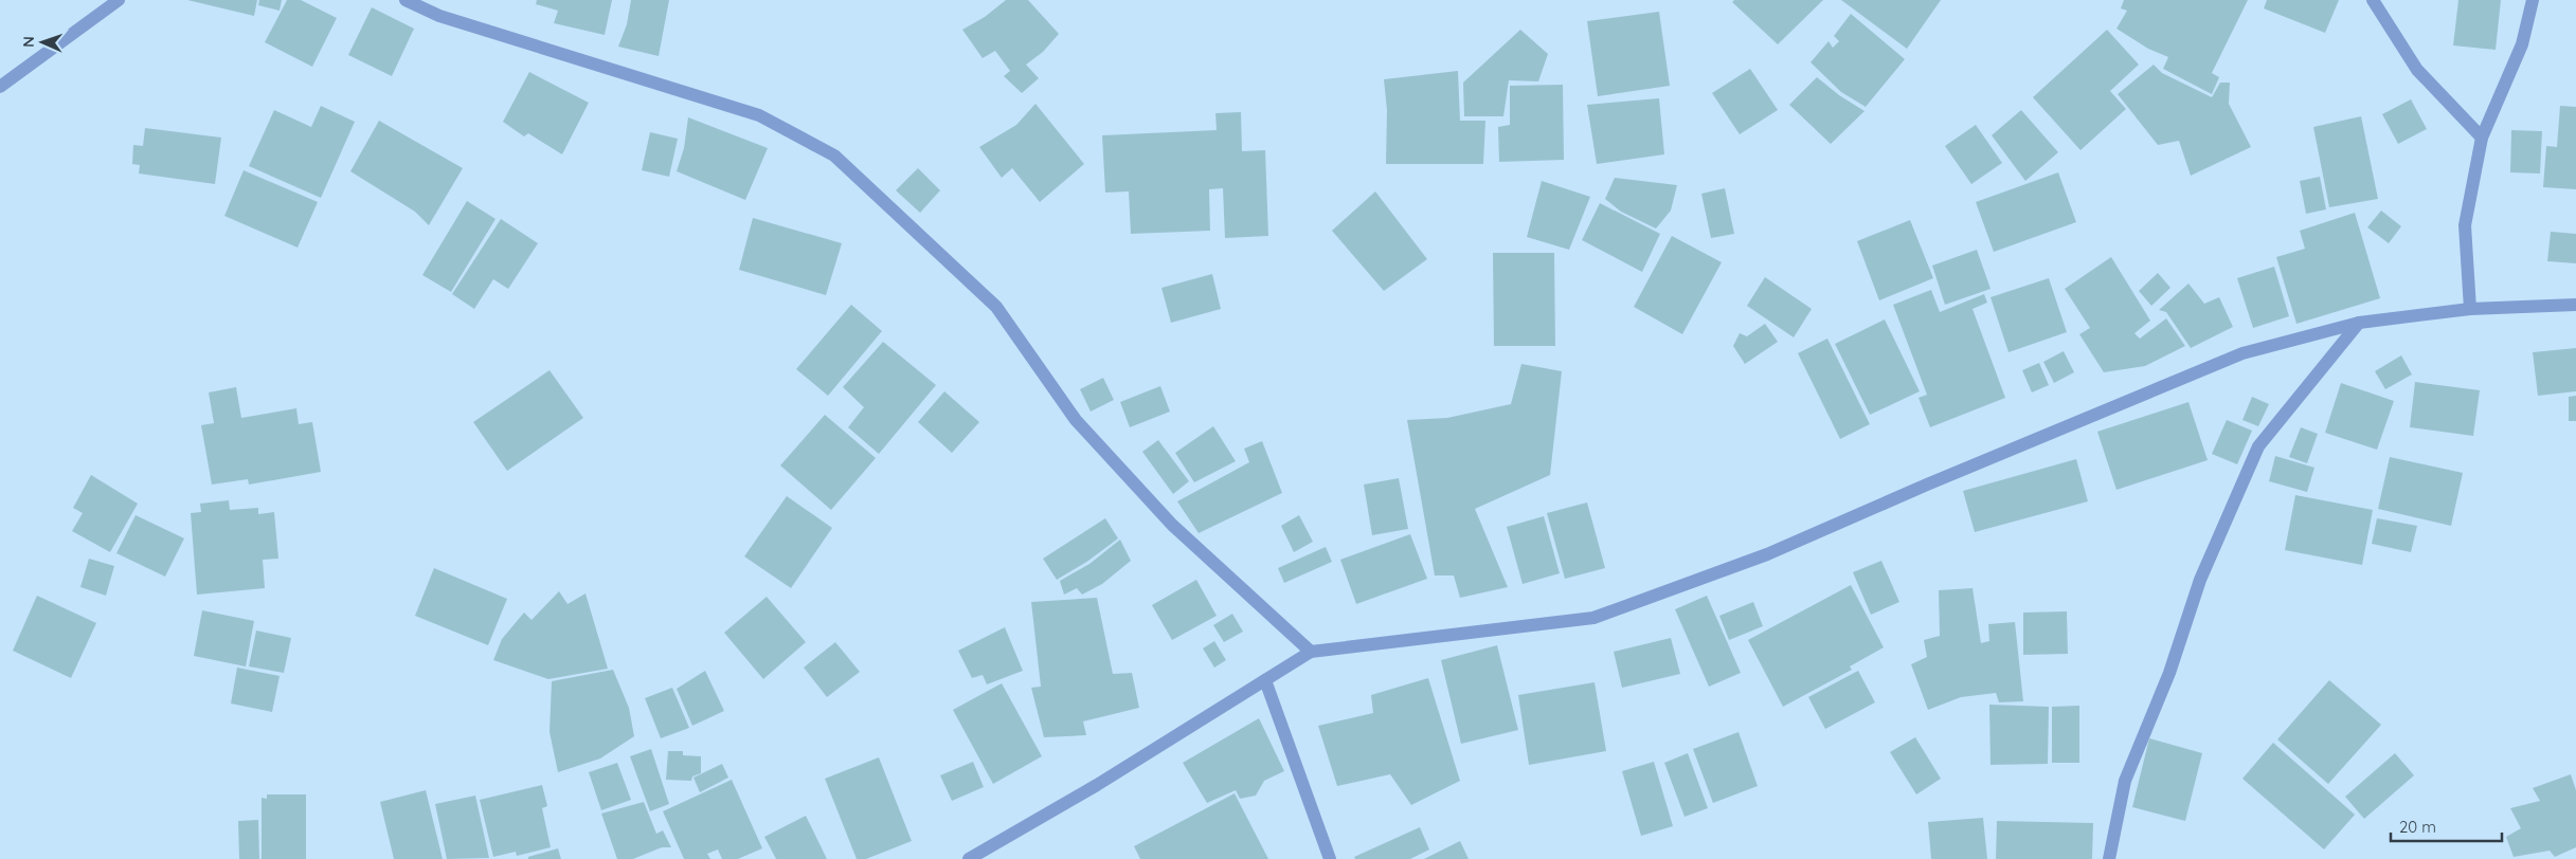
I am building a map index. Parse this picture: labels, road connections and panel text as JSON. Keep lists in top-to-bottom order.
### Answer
{
  "scale_bar": "20 m",
  "north": "left"
}
